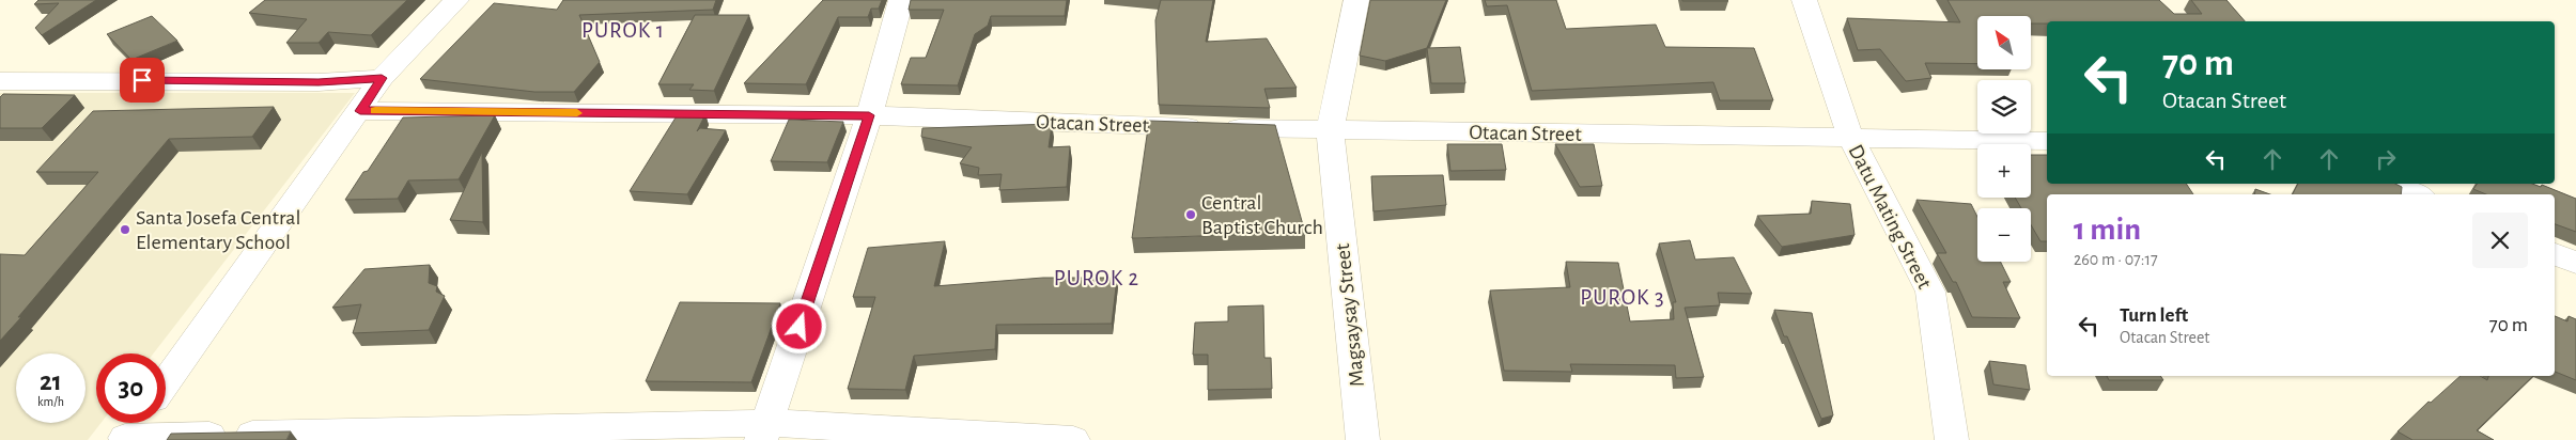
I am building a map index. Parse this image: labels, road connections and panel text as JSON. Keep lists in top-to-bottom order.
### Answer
{
  "streets": {
    "street": ["Otacan Street", "Datu Mating Street", "Magsaysay Street"]
  },
  "crossings": [
    ["Otacan Street", "Datu Mating Street"],
    ["Otacan Street", "Magsaysay Street"]
  ],
  "districts": ["PUROK 1", "PUROK 2", "PUROK 3"],
  "places": ["Central Baptist Church", "Santa Josefa Central Elementary School"],
  "north": "top left",
  "page": {
    "map_buttons": ["+", "−"],
    "turn": ["70 m", "Otacan Street"],
    "heading": ["1 min", "260 m · 07:17"],
    "list": [
      {
        "name": "Turn left",
        "note": "Otacan Street",
        "value": "70 m"
      }
    ],
    "speed": "21 km/h",
    "limit": "30"
  }
}
